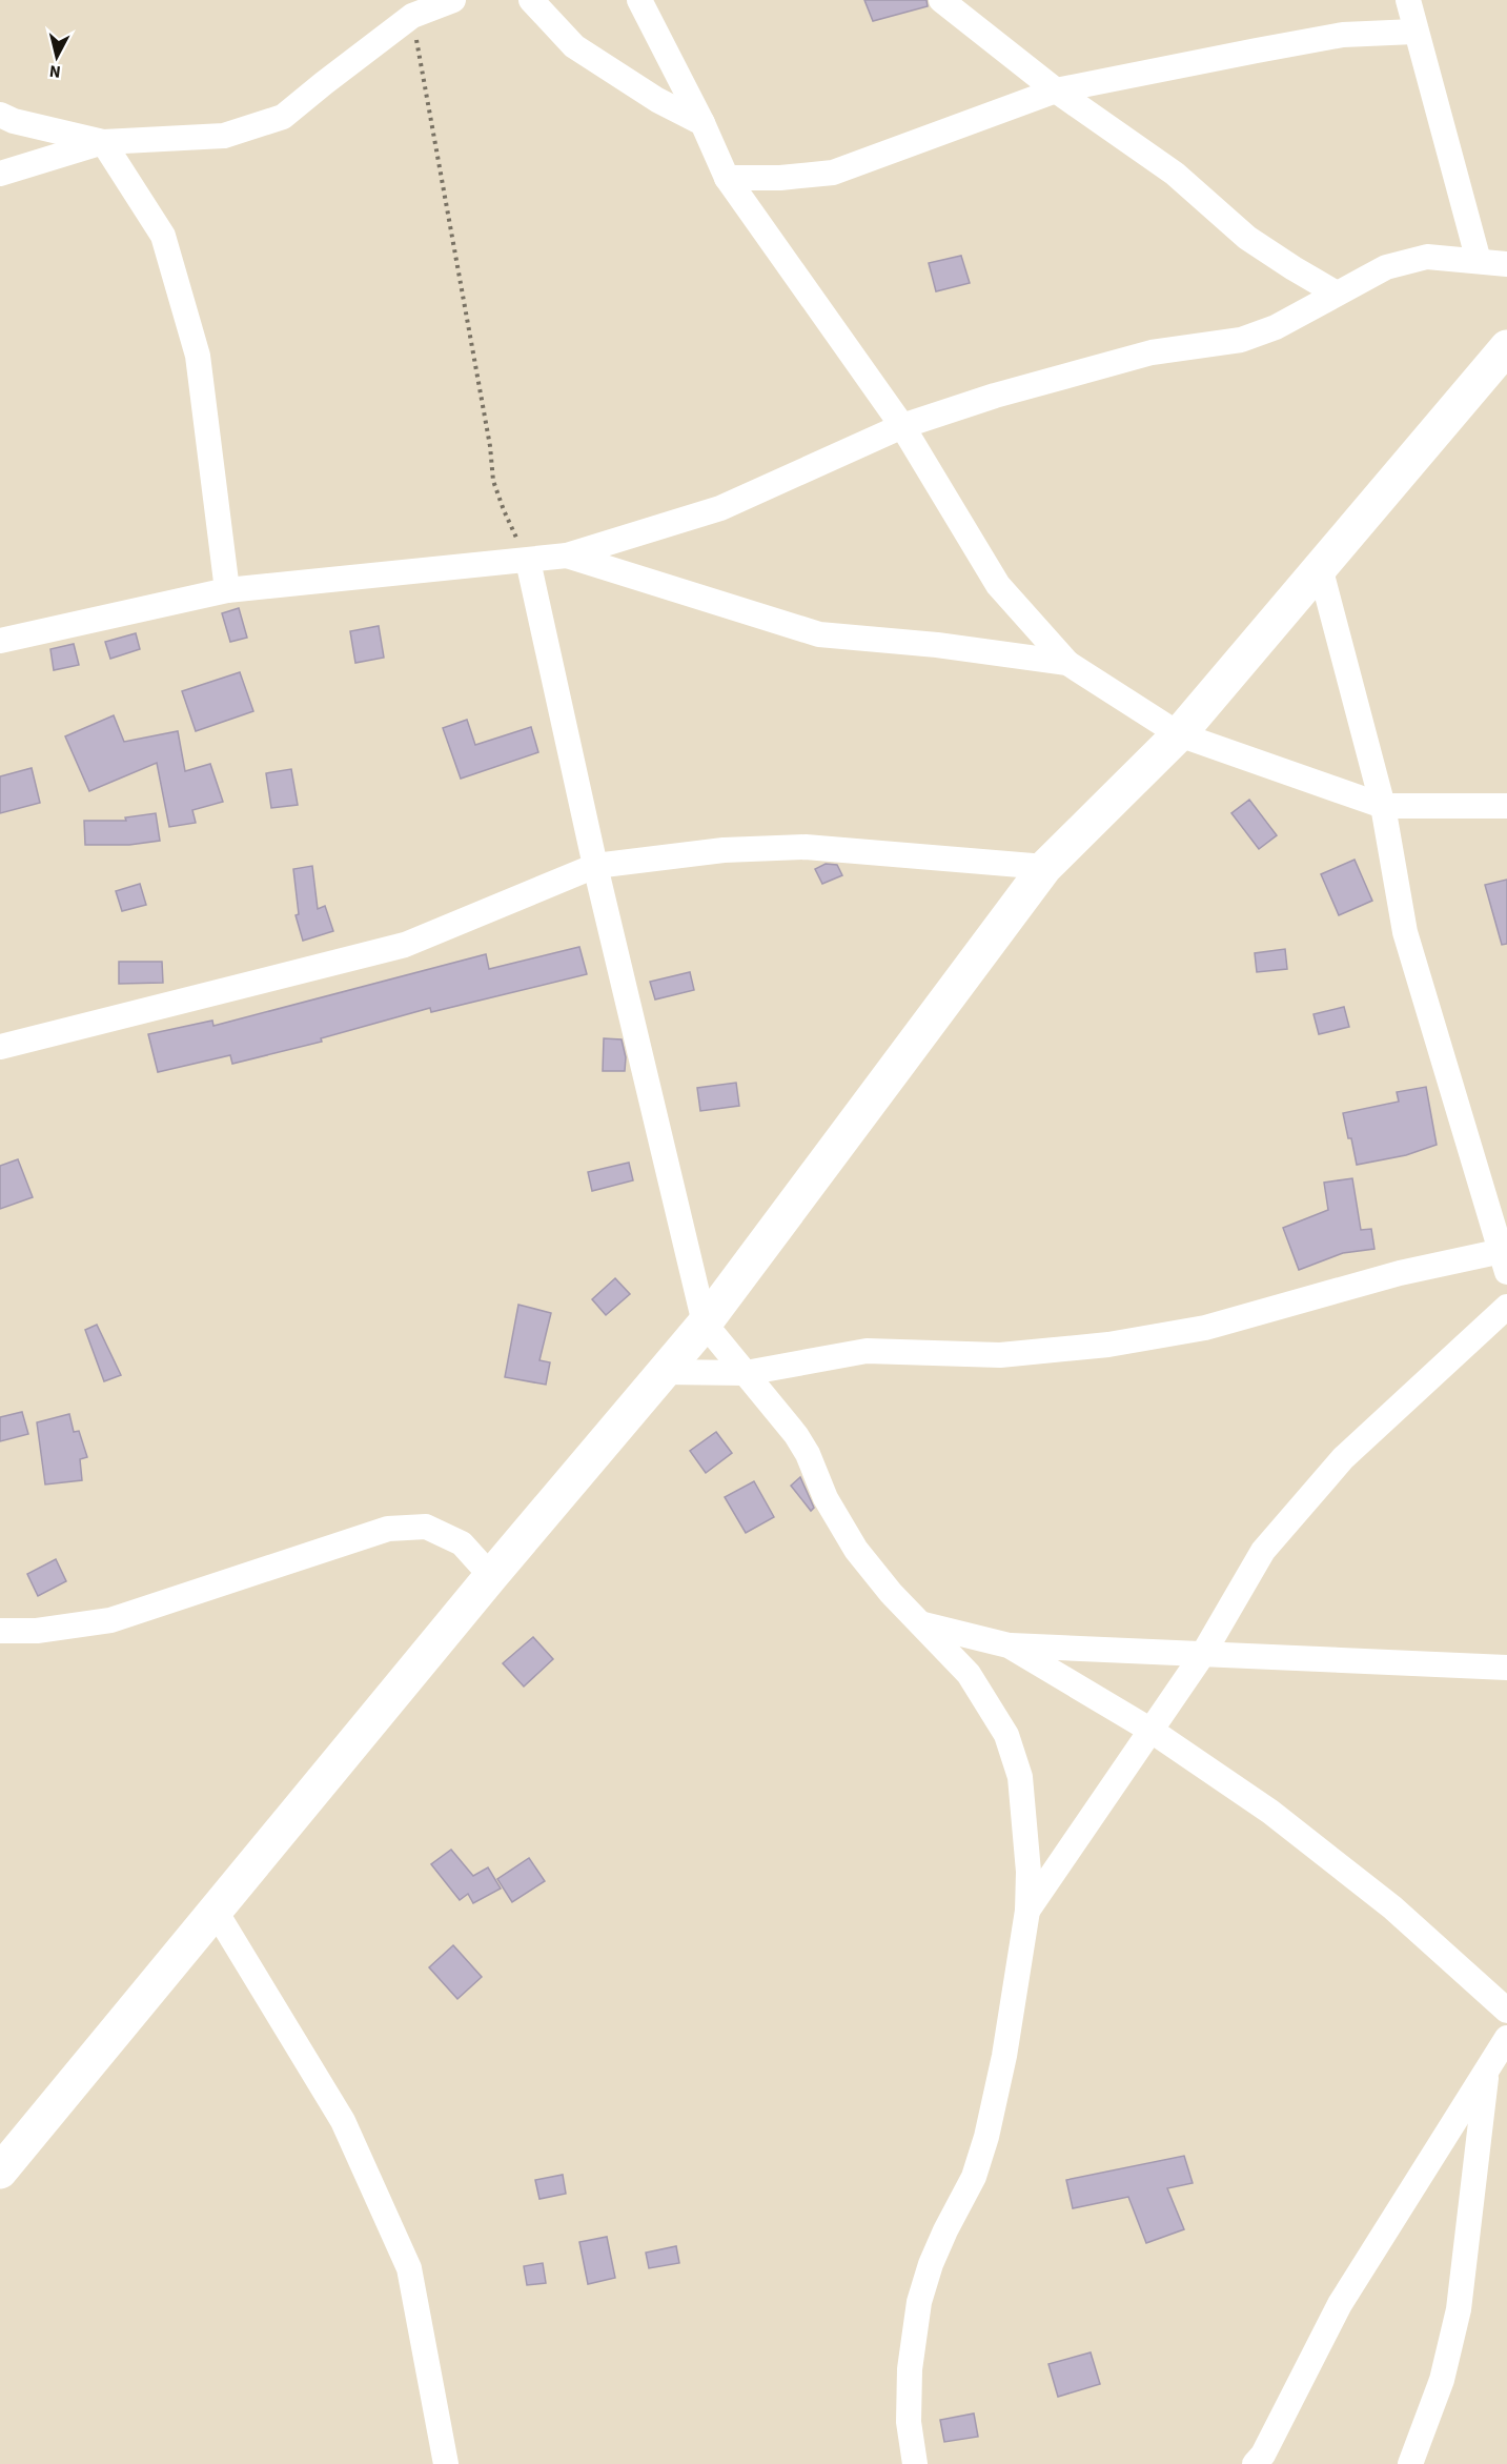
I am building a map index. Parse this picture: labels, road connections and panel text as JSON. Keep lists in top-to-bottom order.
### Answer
{
  "north": "bottom"
}
